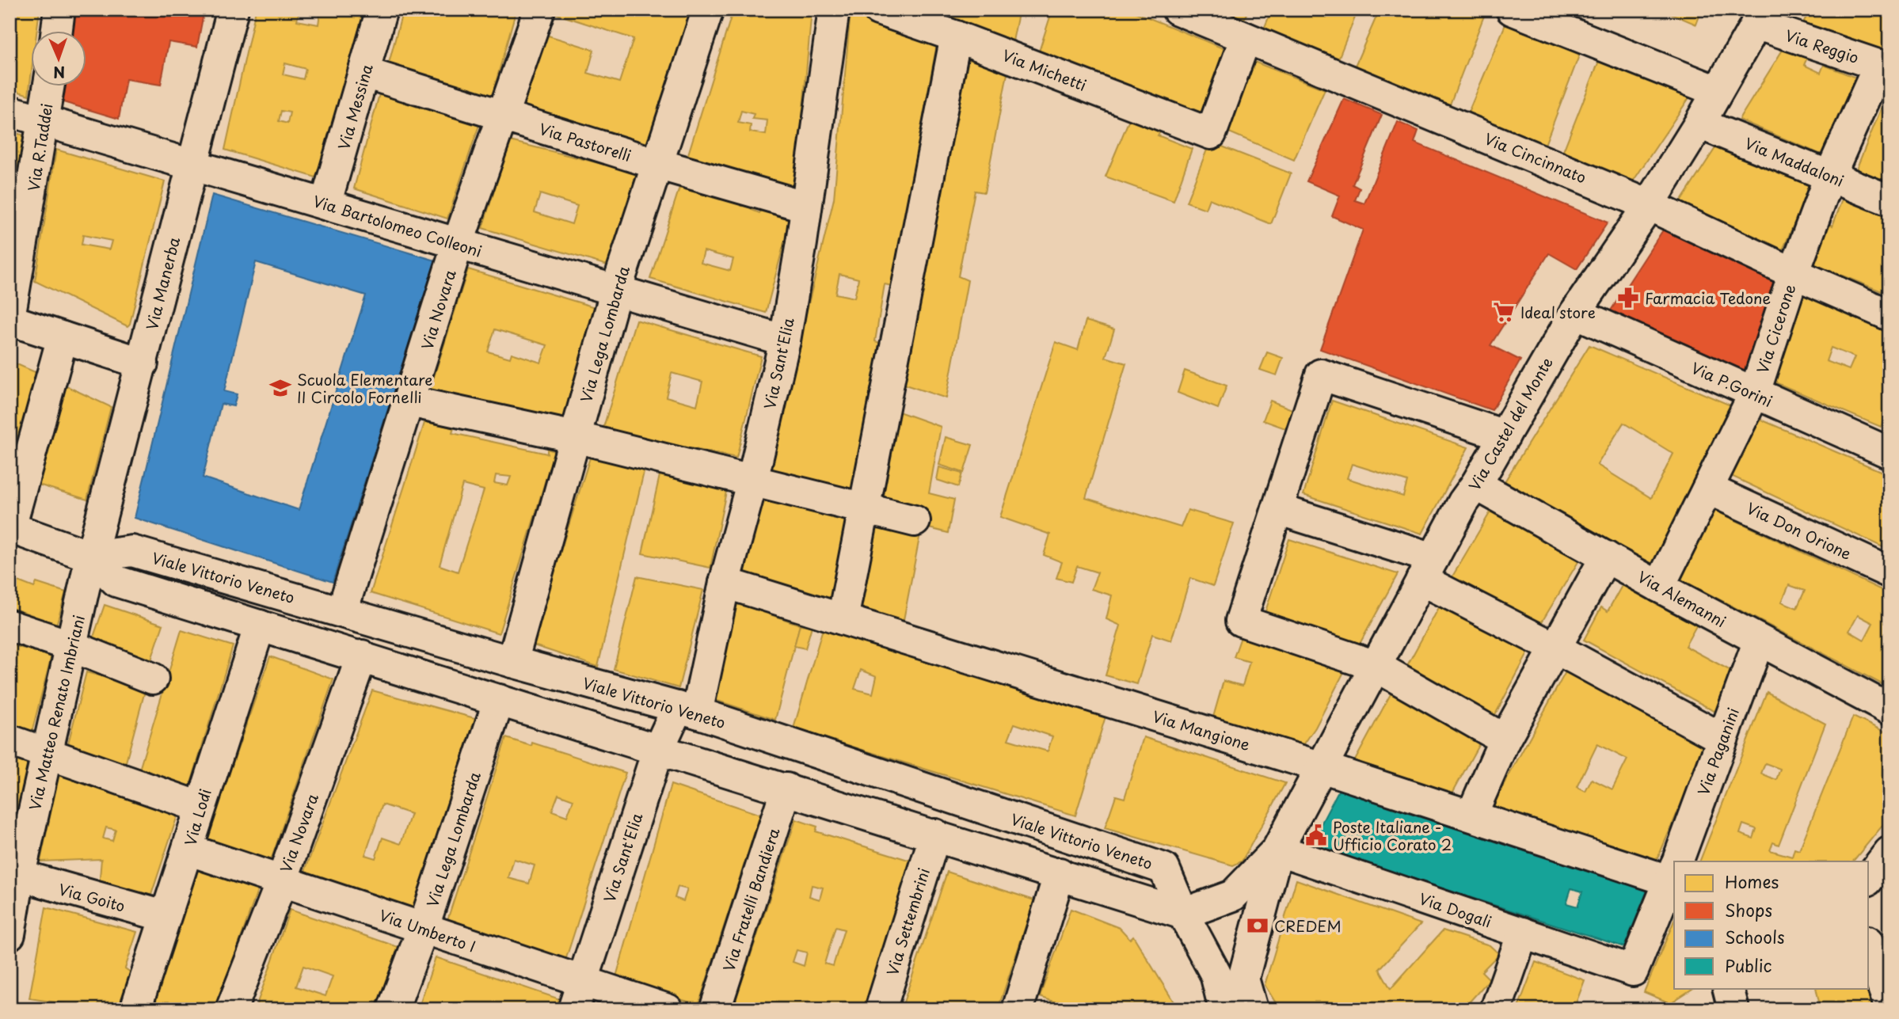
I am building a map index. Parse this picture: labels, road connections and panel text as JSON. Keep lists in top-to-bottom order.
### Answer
{
  "streets": {
    "street": [
      "Via Reggio",
      "Via Michetti",
      "Via Messina",
      "Via Pastorelli",
      "Via R.Taddei",
      "Via Cincinnato",
      "Via Maddaloni",
      "Via Bartolomeo Colleoni",
      "Via Manerba",
      "Via Novara",
      "Via Cicerone",
      "Via Lega Lombarda",
      "Via Sant'Elia",
      "Via P.Gorini",
      "Via Castel del Monte",
      "Via Don Orione",
      "Viale Vittorio Veneto",
      "Via Alemanni",
      "Via Matteo Renato Imbriani",
      "Via Mangione",
      "Via Paganini",
      "Via Lodi",
      "Via Goito",
      "Via Fratelli Bandiera",
      "Via Dogali",
      "Via Settembrini",
      "Via Umberto I"
    ]
  },
  "crossings": [
    ["Via Reggio", "Via Cicerone"],
    ["Via Reggio", "Via Castel del Monte"],
    ["Via Michetti", "Via Cincinnato"],
    ["Via Messina", "Via Pastorelli"],
    ["Via Messina", "Via Bartolomeo Colleoni"],
    ["Via Pastorelli", "Via Novara"],
    ["Via Pastorelli", "Via Lega Lombarda"],
    ["Via Pastorelli", "Via Sant'Elia"],
    ["Via R.Taddei", "Via Bartolomeo Colleoni"],
    ["Via Cincinnato", "Via Cicerone"],
    ["Via Cincinnato", "Via Castel del Monte"],
    ["Via Maddaloni", "Via Cicerone"],
    ["Via Maddaloni", "Via Castel del Monte"],
    ["Via Bartolomeo Colleoni", "Via Manerba"],
    ["Via Bartolomeo Colleoni", "Via Novara"],
    ["Via Bartolomeo Colleoni", "Via Lega Lombarda"],
    ["Via Bartolomeo Colleoni", "Via Sant'Elia"],
    ["Via Manerba", "Viale Vittorio Veneto"],
    ["Via Manerba", "Via Matteo Renato Imbriani"],
    ["Via Novara", "Viale Vittorio Veneto"],
    ["Via Novara", "Via Umberto I"],
    ["Via Cicerone", "Via P.Gorini"],
    ["Via Cicerone", "Via Don Orione"],
    ["Via Cicerone", "Via Alemanni"],
    ["Via Lega Lombarda", "Viale Vittorio Veneto"],
    ["Via Lega Lombarda", "Via Umberto I"],
    ["Via Sant'Elia", "Viale Vittorio Veneto"],
    ["Via Sant'Elia", "Via Mangione"],
    ["Via Sant'Elia", "Via Umberto I"],
    ["Via P.Gorini", "Via Castel del Monte"],
    ["Via Castel del Monte", "Viale Vittorio Veneto"],
    ["Via Castel del Monte", "Via Alemanni"],
    ["Via Castel del Monte", "Via Mangione"],
    ["Via Castel del Monte", "Via Dogali"],
    ["Viale Vittorio Veneto", "Via Matteo Renato Imbriani"],
    ["Viale Vittorio Veneto", "Via Lodi"],
    ["Viale Vittorio Veneto", "Via Fratelli Bandiera"],
    ["Viale Vittorio Veneto", "Via Settembrini"],
    ["Via Alemanni", "Via Paganini"],
    ["Via Matteo Renato Imbriani", "Via Goito"],
    ["Via Paganini", "Via Dogali"],
    ["Via Lodi", "Via Goito"],
    ["Via Lodi", "Via Umberto I"]
  ],
  "places": {
    "pharmacy": ["Farmacia Tedone"],
    "supermarket": ["Ideal store"],
    "school or university": ["Scuola Elementare II Circolo Fornelli"],
    "public building": ["Poste Italiane - Ufficio Corato 2"],
    "bank": ["CREDEM"]
  },
  "legend": [
    "Homes",
    "Shops",
    "Schools",
    "Public"
  ],
  "north": "bottom"
}
